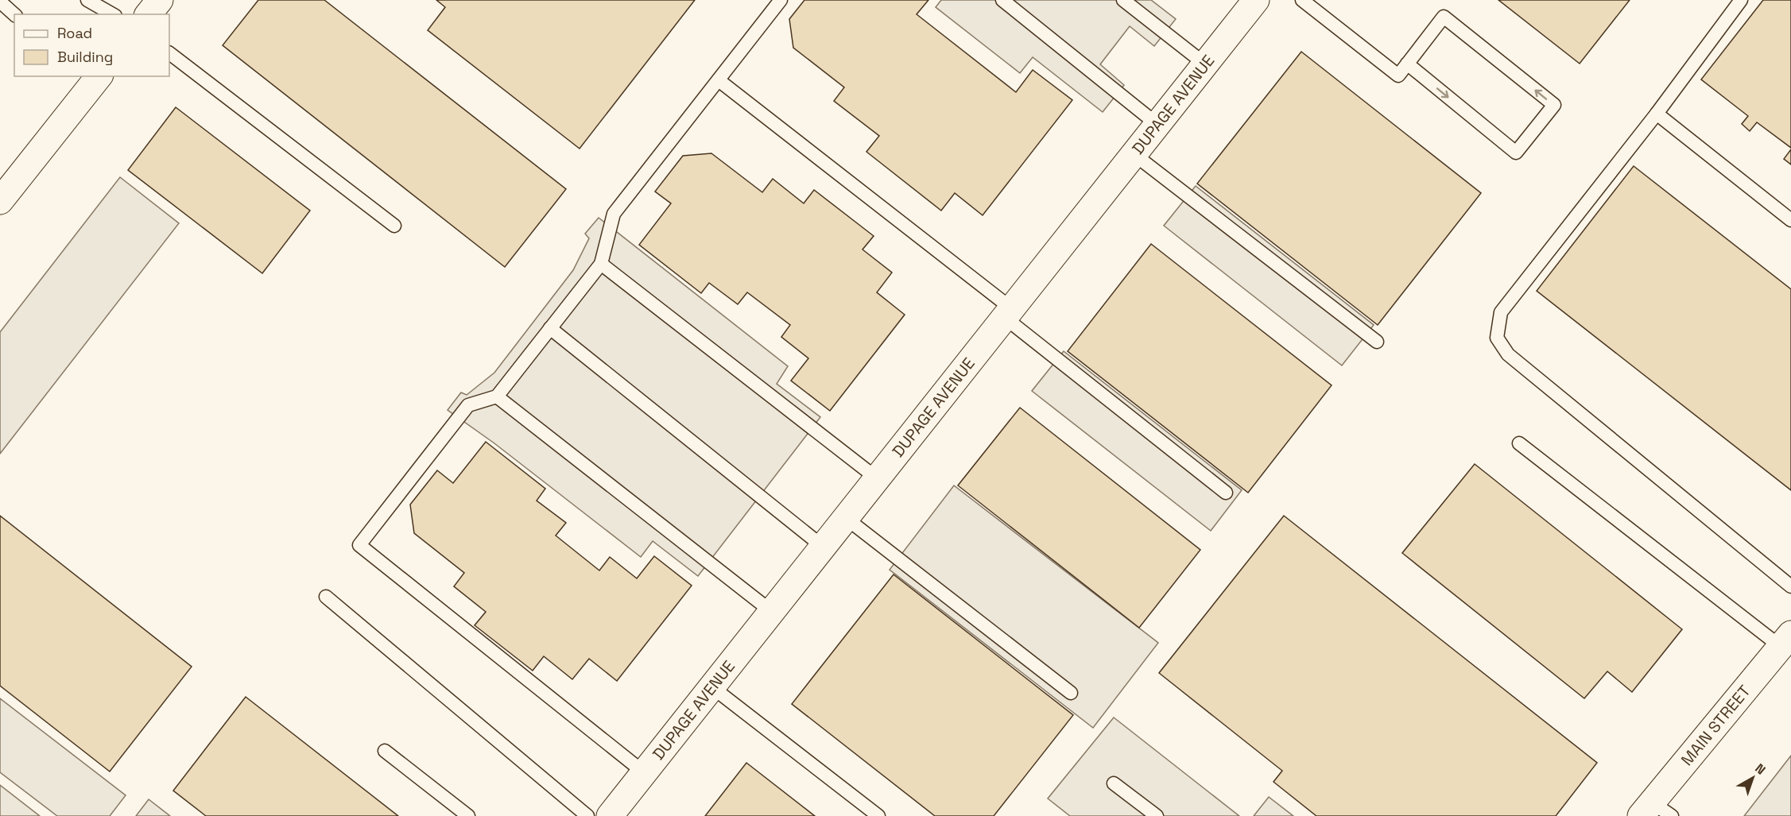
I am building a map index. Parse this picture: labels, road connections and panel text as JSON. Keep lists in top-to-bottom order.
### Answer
{
  "streets": {
    "street": ["DUPAGE AVENUE", "MAIN STREET"]
  },
  "legend": ["Road", "Building"],
  "north": "top right"
}
